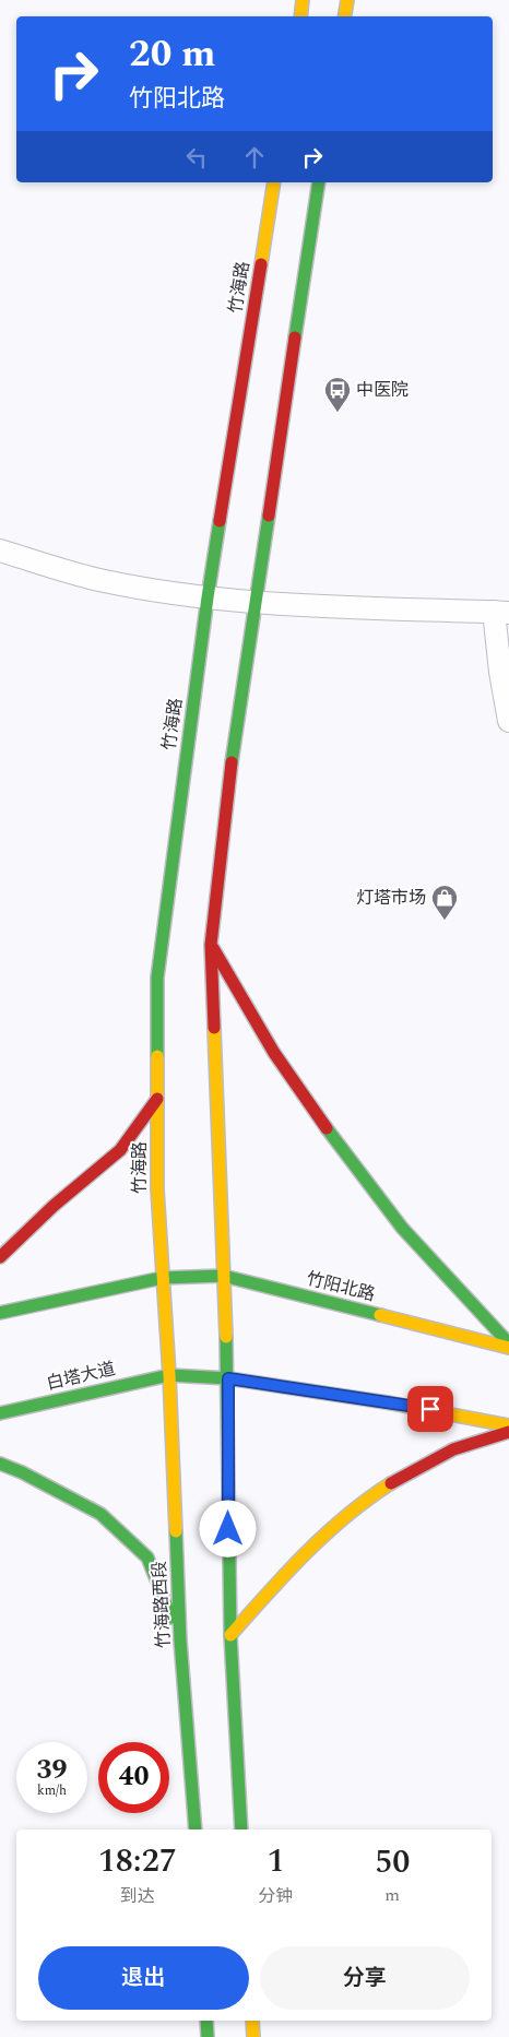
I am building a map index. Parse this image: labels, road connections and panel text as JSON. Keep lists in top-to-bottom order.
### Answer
{
  "streets": {
    "main road": [
      "竹海路",
      "竹阳北路",
      "白塔大道",
      "竹海路西段"
    ]
  },
  "crossings": [
    ["竹海路", "竹阳北路"],
    ["竹海路", "白塔大道"],
    ["竹海路", "竹海路西段"],
    ["白塔大道", "竹海路西段"]
  ],
  "places": {
    "bus stop": ["中医院"],
    "shop": ["灯塔市场"]
  },
  "page": {
    "turn": ["20 m", "竹阳北路"],
    "speed": "39 km/h",
    "limit": "40",
    "eta": [
      "18:27",
      "到达",
      "1",
      "分钟",
      "50",
      "m"
    ],
    "buttons": ["退出", "分享"]
  }
}
